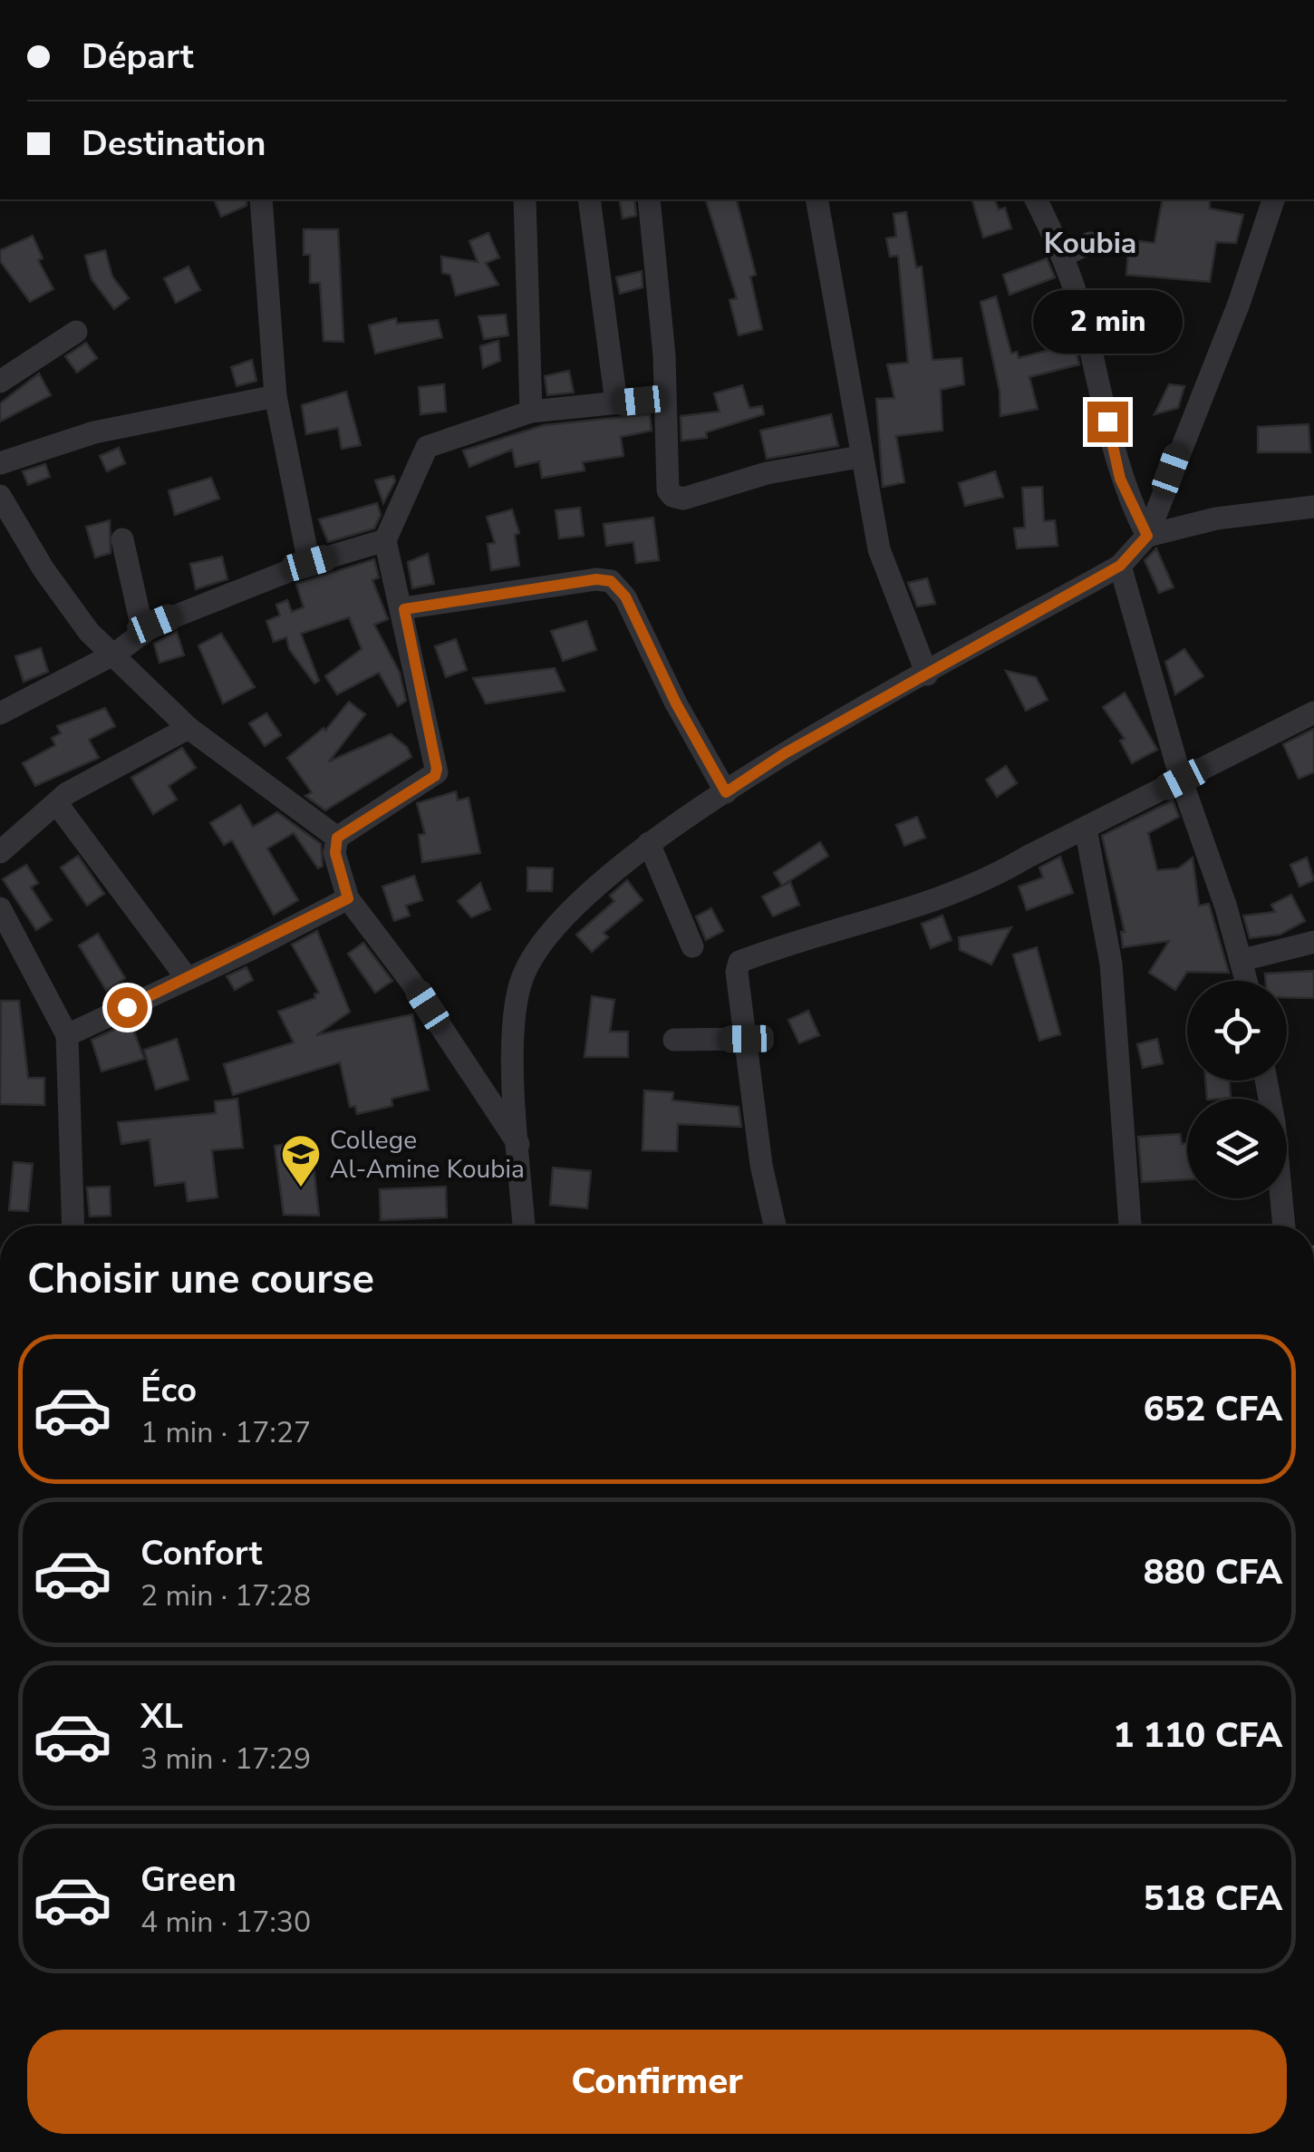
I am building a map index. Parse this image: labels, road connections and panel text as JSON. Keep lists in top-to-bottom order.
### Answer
{
  "districts": ["Koubia"],
  "places": {
    "school or university": ["College Al-Amine Koubia"]
  },
  "page": {
    "banner": ["Départ", "Destination"],
    "bubble": "2 min",
    "heading": "Choisir une course",
    "list": [
      {
        "name": "Éco",
        "note": "1 min · 17:27",
        "value": "652 CFA"
      },
      {
        "name": "Confort",
        "note": "2 min · 17:28",
        "value": "880 CFA"
      },
      {
        "name": "XL",
        "note": "3 min · 17:29",
        "value": "1 110 CFA"
      },
      {
        "name": "Green",
        "note": "4 min · 17:30",
        "value": "518 CFA"
      }
    ],
    "buttons": "Confirmer"
  }
}
